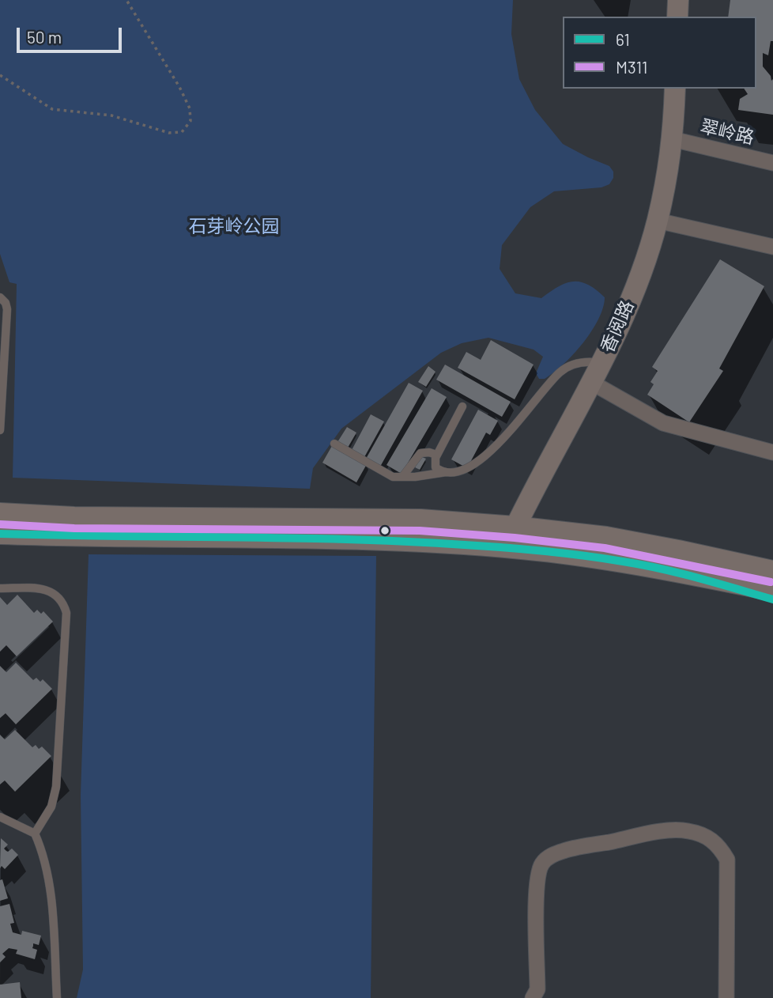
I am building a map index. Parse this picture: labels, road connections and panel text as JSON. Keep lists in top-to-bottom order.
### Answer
{
  "streets": {
    "main road": ["香阅路"],
    "street": ["翠岭路"]
  },
  "crossings": [
    ["翠岭路", "香阅路"]
  ],
  "parks": ["石芽岭公园"],
  "lines": ["transit line M311", "transit line 61"],
  "legend": ["61", "M311"],
  "scale_bar": "50 m"
}
